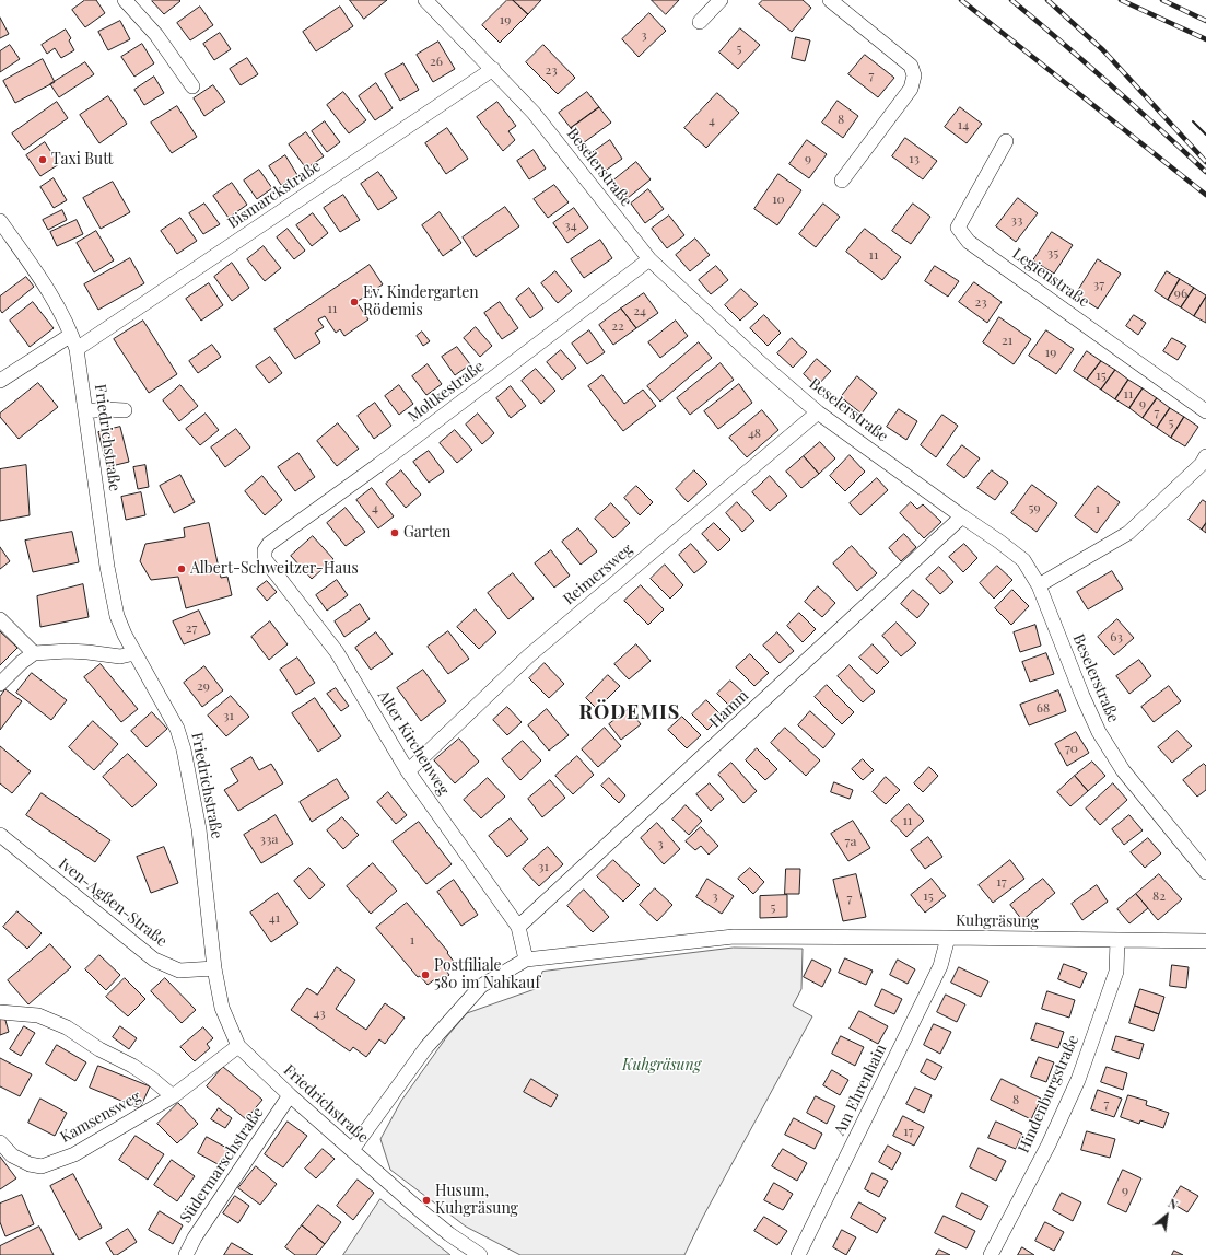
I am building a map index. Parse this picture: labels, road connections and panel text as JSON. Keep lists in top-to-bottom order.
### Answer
{
  "streets": {
    "street": [
      "Beselerstraße",
      "Bismarckstraße",
      "Legienstraße",
      "Moltkestraße",
      "Friedrichstraße",
      "Reimersweg",
      "Hamm",
      "Alter Kirchenweg",
      "Iven-Agßen-Straße",
      "Kuhgräsung",
      "Am Ehrenhain",
      "Hindenburgstraße",
      "Kamsensweg",
      "Südermarschstraße"
    ]
  },
  "crossings": [
    ["Beselerstraße", "Bismarckstraße"],
    ["Beselerstraße", "Moltkestraße"],
    ["Beselerstraße", "Reimersweg"],
    ["Beselerstraße", "Hamm"],
    ["Bismarckstraße", "Friedrichstraße"],
    ["Moltkestraße", "Alter Kirchenweg"],
    ["Friedrichstraße", "Iven-Agßen-Straße"],
    ["Friedrichstraße", "Kuhgräsung"],
    ["Friedrichstraße", "Kamsensweg"],
    ["Friedrichstraße", "Südermarschstraße"],
    ["Reimersweg", "Alter Kirchenweg"],
    ["Hamm", "Alter Kirchenweg"],
    ["Alter Kirchenweg", "Kuhgräsung"],
    ["Kuhgräsung", "Am Ehrenhain"],
    ["Kuhgräsung", "Hindenburgstraße"]
  ],
  "districts": ["RÖDEMIS"],
  "parks": ["Kuhgräsung"],
  "places": [
    "Taxi Butt",
    "Ev. Kindergarten Rödemis",
    "Garten",
    "Albert-Schweitzer-Haus",
    "Postfiliale 580 im Nahkauf",
    "Husum, Kuhgräsung"
  ],
  "house_numbers": [
    "19",
    "3",
    "5",
    "26",
    "23",
    "7",
    "8",
    "4",
    "14",
    "9",
    "13",
    "10",
    "33",
    "34",
    "35",
    "11",
    "37",
    "96",
    "23",
    "11",
    "24",
    "22",
    "21",
    "19",
    "15",
    "11",
    "9",
    "7",
    "5",
    "48",
    "4",
    "59",
    "1",
    "27",
    "63",
    "29",
    "68",
    "31",
    "70",
    "11",
    "33a",
    "7a",
    "3",
    "31",
    "17",
    "3",
    "15",
    "82",
    "7",
    "5",
    "41",
    "1",
    "43",
    "8",
    "7",
    "17",
    "9"
  ],
  "north": "top right"
}
